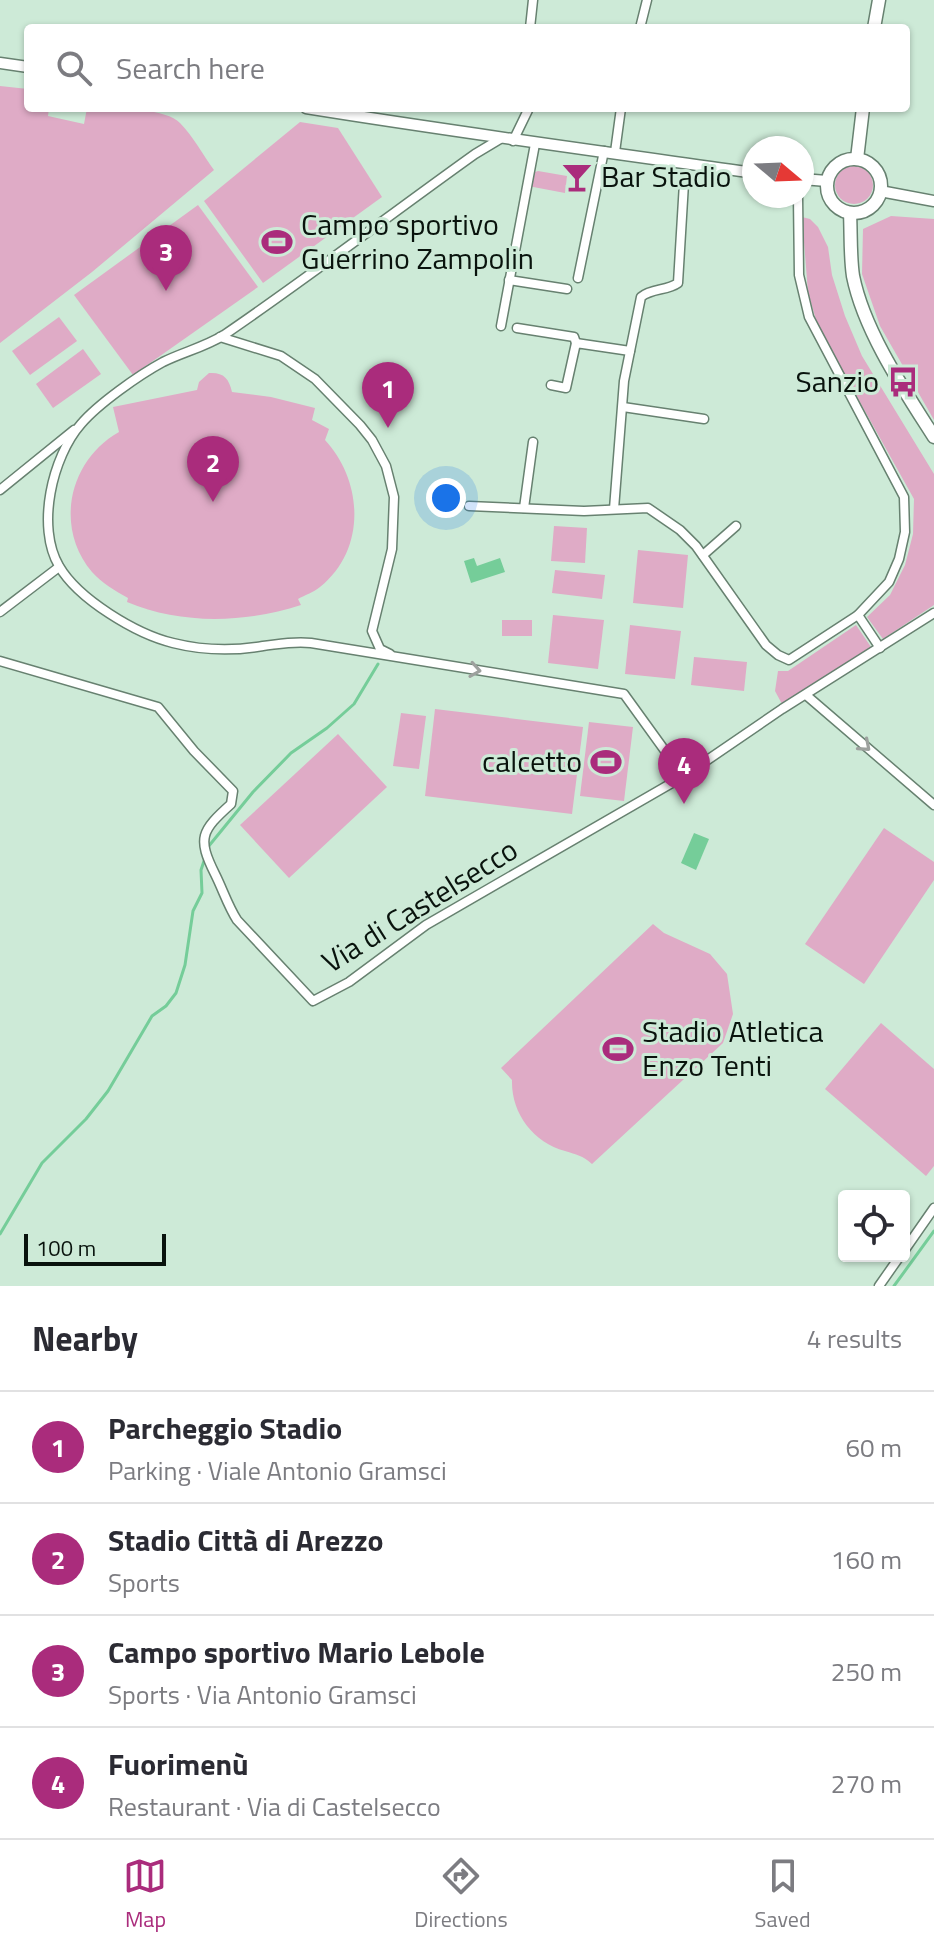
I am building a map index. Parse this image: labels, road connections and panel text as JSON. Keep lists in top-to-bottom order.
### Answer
{
  "streets": {
    "street": ["Via di Castelsecco"]
  },
  "places": {
    "bar": ["Bar Stadio"],
    "sports": ["Campo sportivo Guerrino Zampolin", "calcetto", "Stadio Atletica Enzo Tenti"],
    "bus stop": ["Sanzio"]
  },
  "scale_bar": "100 m",
  "north": "right",
  "page": {
    "search": "Search here",
    "pins": [
      "3",
      "1",
      "2",
      "4"
    ],
    "scale": "100 m",
    "heading": ["Nearby", "4 results"],
    "list": [
      {
        "mark": "1",
        "name": "Parcheggio Stadio",
        "note": "Parking · Viale Antonio Gramsci",
        "value": "60 m"
      },
      {
        "mark": "2",
        "name": "Stadio Città di Arezzo",
        "note": "Sports",
        "value": "160 m"
      },
      {
        "mark": "3",
        "name": "Campo sportivo Mario Lebole",
        "note": "Sports · Via Antonio Gramsci",
        "value": "250 m"
      },
      {
        "mark": "4",
        "name": "Fuorimenù",
        "note": "Restaurant · Via di Castelsecco",
        "value": "270 m"
      }
    ],
    "nav": ["Map", "Directions", "Saved"]
  }
}
